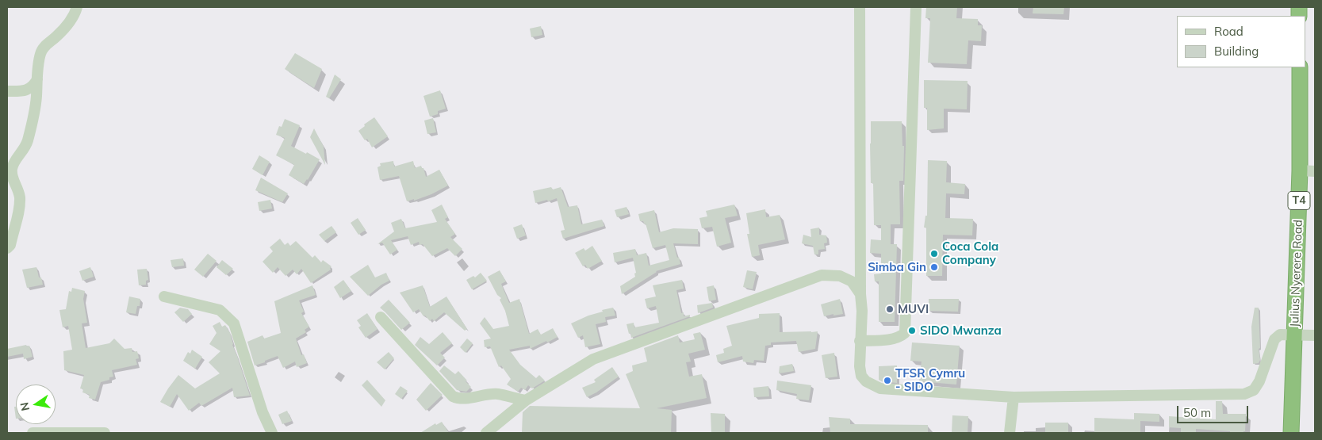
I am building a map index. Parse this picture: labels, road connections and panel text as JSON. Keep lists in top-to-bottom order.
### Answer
{
  "streets": {
    "highway": ["T4", "Julius Nyerere Road"]
  },
  "places": [
    "Coca Cola Company",
    "Simba Gin",
    "MUVI",
    "SIDO Mwanza",
    "TFSR Cymru - SIDO"
  ],
  "legend": ["Road", "Building"],
  "scale_bar": "50 m",
  "north": "left"
}
